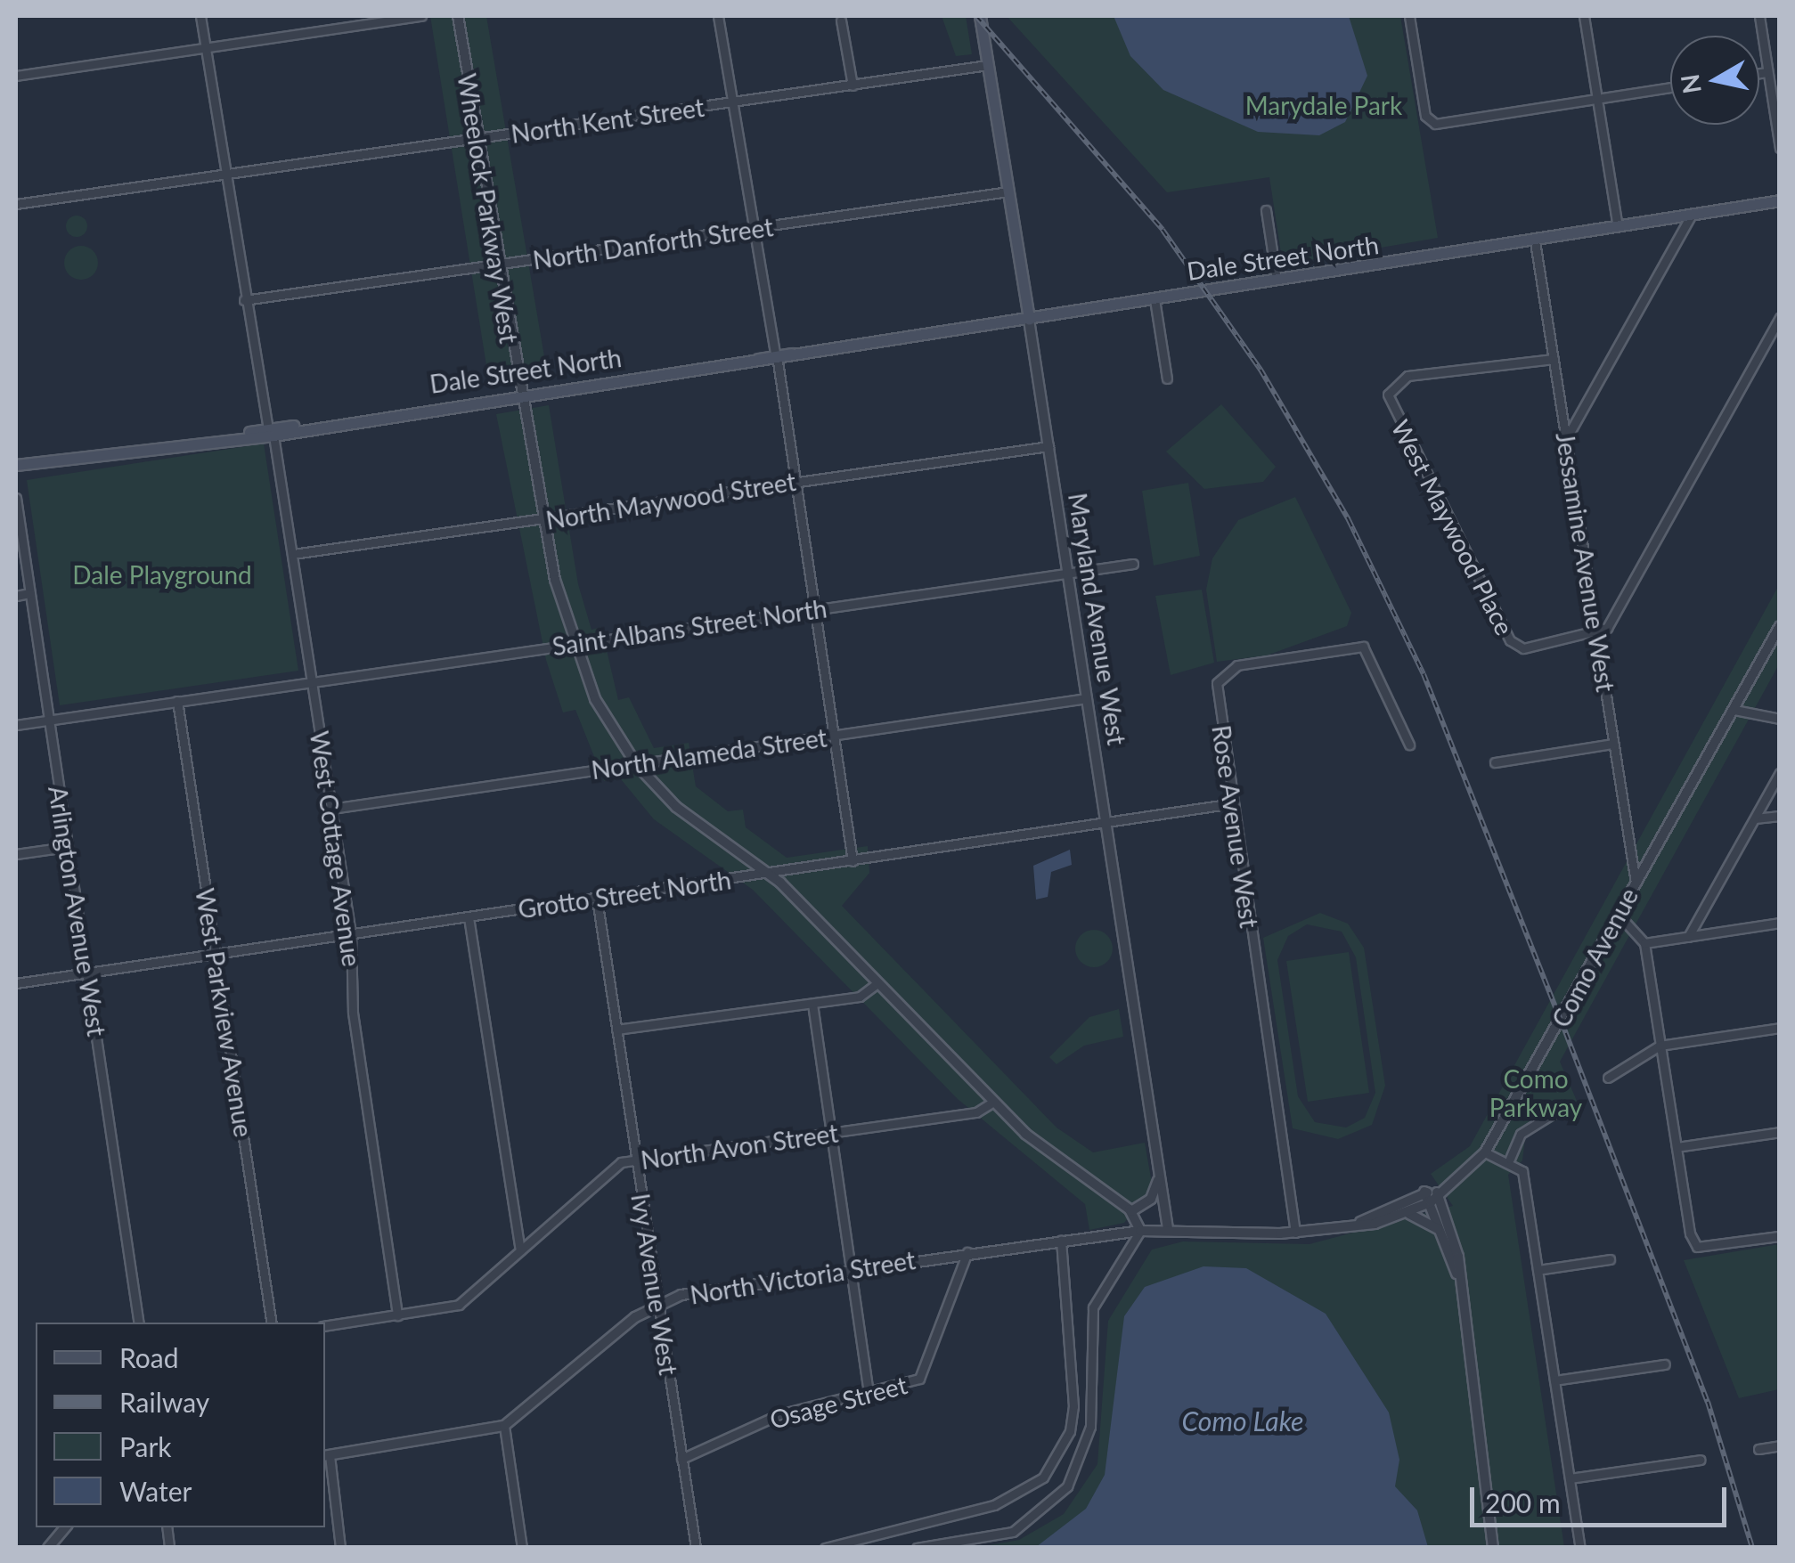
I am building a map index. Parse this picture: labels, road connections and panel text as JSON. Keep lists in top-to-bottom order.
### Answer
{
  "streets": {
    "main road": ["Dale Street North", "Maryland Avenue West"],
    "street": [
      "North Kent Street",
      "Wheelock Parkway West",
      "North Danforth Street",
      "North Maywood Street",
      "West Maywood Place",
      "Jessamine Avenue West",
      "Saint Albans Street North",
      "North Alameda Street",
      "Rose Avenue West",
      "West Cottage Avenue",
      "Grotto Street North",
      "Arlington Avenue West",
      "Como Avenue",
      "West Parkview Avenue",
      "North Avon Street",
      "North Victoria Street",
      "Ivy Avenue West",
      "Osage Street"
    ]
  },
  "crossings": [
    ["North Kent Street", "Wheelock Parkway West"],
    ["North Kent Street", "Maryland Avenue West"],
    ["Wheelock Parkway West", "North Danforth Street"],
    ["Wheelock Parkway West", "Dale Street North"],
    ["Wheelock Parkway West", "North Maywood Street"],
    ["Wheelock Parkway West", "Saint Albans Street North"],
    ["Wheelock Parkway West", "North Alameda Street"],
    ["Wheelock Parkway West", "Grotto Street North"],
    ["Wheelock Parkway West", "North Avon Street"],
    ["North Danforth Street", "Maryland Avenue West"],
    ["Dale Street North", "Jessamine Avenue West"],
    ["Dale Street North", "Maryland Avenue West"],
    ["Dale Street North", "West Cottage Avenue"],
    ["North Maywood Street", "Maryland Avenue West"],
    ["North Maywood Street", "West Cottage Avenue"],
    ["West Maywood Place", "Jessamine Avenue West"],
    ["Jessamine Avenue West", "Como Avenue"],
    ["Maryland Avenue West", "Saint Albans Street North"],
    ["Maryland Avenue West", "North Alameda Street"],
    ["Maryland Avenue West", "Grotto Street North"],
    ["Maryland Avenue West", "North Victoria Street"],
    ["Saint Albans Street North", "West Cottage Avenue"],
    ["Saint Albans Street North", "Arlington Avenue West"],
    ["Saint Albans Street North", "West Parkview Avenue"],
    ["North Alameda Street", "West Cottage Avenue"],
    ["Rose Avenue West", "Grotto Street North"],
    ["Rose Avenue West", "North Victoria Street"],
    ["West Cottage Avenue", "Grotto Street North"],
    ["West Cottage Avenue", "North Avon Street"],
    ["Grotto Street North", "Arlington Avenue West"],
    ["Grotto Street North", "West Parkview Avenue"],
    ["Grotto Street North", "Ivy Avenue West"],
    ["North Avon Street", "Ivy Avenue West"],
    ["North Victoria Street", "Ivy Avenue West"],
    ["North Victoria Street", "Osage Street"],
    ["Ivy Avenue West", "Osage Street"]
  ],
  "water": ["Como Lake"],
  "parks": ["Marydale Park", "Dale Playground", "Como Parkway"],
  "legend": [
    "Road",
    "Railway",
    "Park",
    "Water"
  ],
  "scale_bar": "200 m",
  "north": "left"
}
